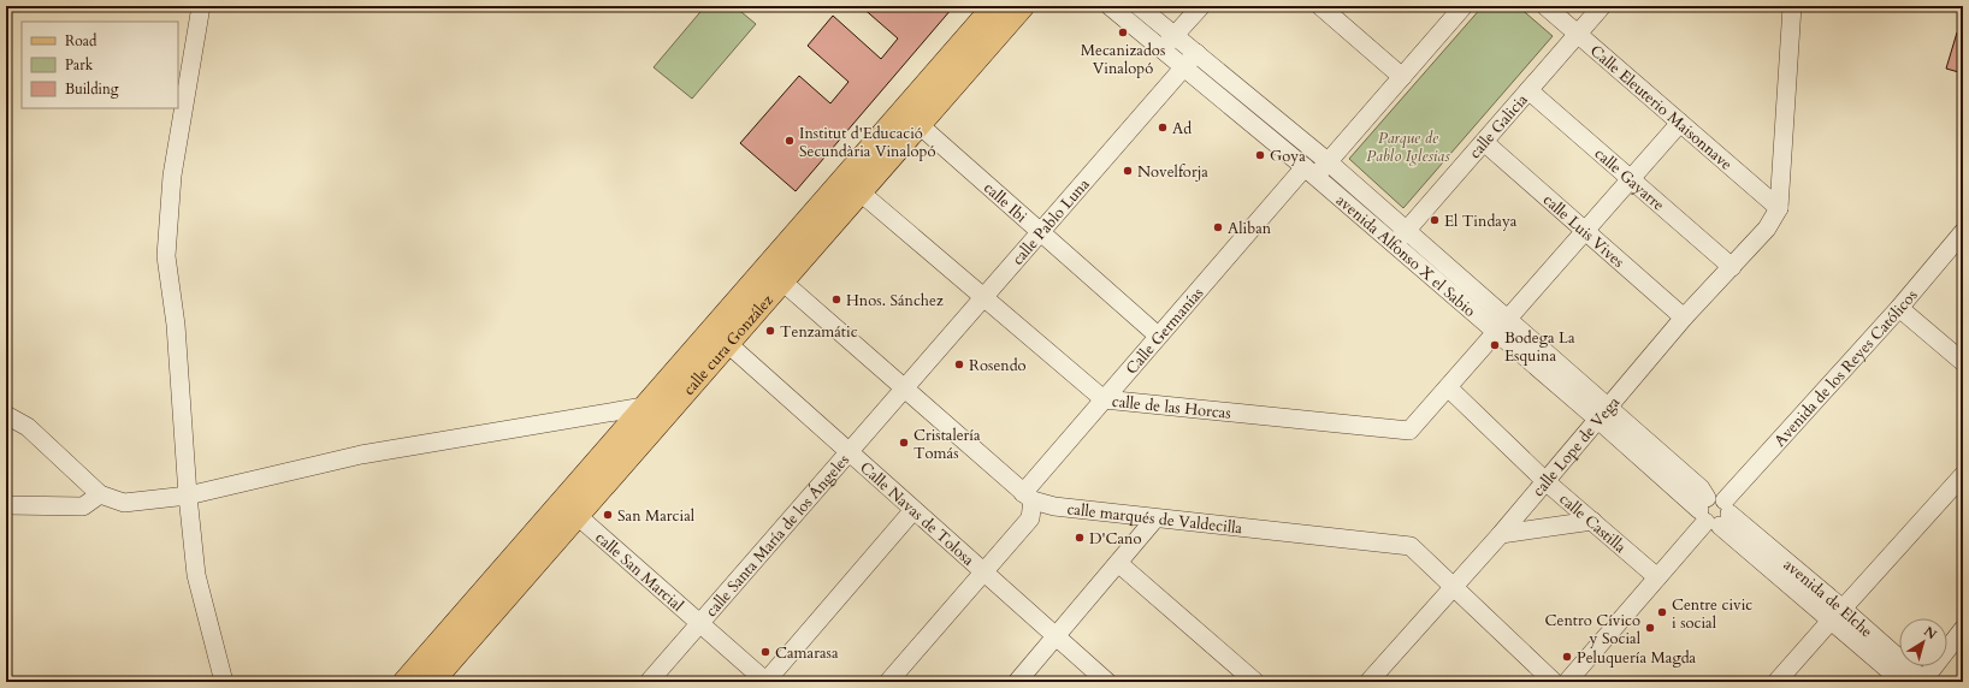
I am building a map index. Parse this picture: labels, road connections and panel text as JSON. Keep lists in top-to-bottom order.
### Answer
{
  "streets": {
    "main road": ["calle cura González"],
    "street": [
      "Calle Eleuterio Maisonnave",
      "calle Galicia",
      "calle Gayarre",
      "calle Ibi",
      "calle Pablo Luna",
      "calle Luis Vives",
      "avenida Alfonso X el Sabio",
      "Calle Germanías",
      "Avenida de los Reyes Católicos",
      "calle de las Horcas",
      "calle Lope de Vega",
      "Calle Navas de Tolosa",
      "calle marqués de Valdecilla",
      "calle Castilla",
      "calle Santa María de los Ángeles",
      "calle San Marcial",
      "avenida de Elche"
    ]
  },
  "crossings": [
    ["Calle Eleuterio Maisonnave", "calle Galicia"],
    ["Calle Eleuterio Maisonnave", "calle de las Horcas"],
    ["Calle Eleuterio Maisonnave", "calle Lope de Vega"],
    ["calle Galicia", "calle Gayarre"],
    ["calle Galicia", "calle Luis Vives"],
    ["calle Galicia", "avenida Alfonso X el Sabio"],
    ["calle Gayarre", "calle de las Horcas"],
    ["calle Gayarre", "calle Lope de Vega"],
    ["calle Ibi", "calle Pablo Luna"],
    ["calle Ibi", "Calle Germanías"],
    ["calle Ibi", "calle cura González"],
    ["calle Pablo Luna", "avenida Alfonso X el Sabio"],
    ["calle Pablo Luna", "calle de las Horcas"],
    ["calle Pablo Luna", "calle marqués de Valdecilla"],
    ["calle Pablo Luna", "calle Santa María de los Ángeles"],
    ["calle Luis Vives", "calle de las Horcas"],
    ["calle Luis Vives", "calle Lope de Vega"],
    ["avenida Alfonso X el Sabio", "Calle Germanías"],
    ["avenida Alfonso X el Sabio", "Avenida de los Reyes Católicos"],
    ["avenida Alfonso X el Sabio", "calle de las Horcas"],
    ["avenida Alfonso X el Sabio", "calle Lope de Vega"],
    ["avenida Alfonso X el Sabio", "avenida de Elche"],
    ["Calle Germanías", "calle de las Horcas"],
    ["Calle Germanías", "calle marqués de Valdecilla"],
    ["calle cura González", "calle de las Horcas"],
    ["calle cura González", "Calle Navas de Tolosa"],
    ["calle cura González", "calle marqués de Valdecilla"],
    ["calle cura González", "calle San Marcial"],
    ["Avenida de los Reyes Católicos", "calle Castilla"],
    ["Avenida de los Reyes Católicos", "avenida de Elche"],
    ["calle de las Horcas", "calle Castilla"],
    ["calle Lope de Vega", "calle marqués de Valdecilla"],
    ["calle Lope de Vega", "calle Castilla"],
    ["Calle Navas de Tolosa", "calle Santa María de los Ángeles"],
    ["calle marqués de Valdecilla", "calle Santa María de los Ángeles"],
    ["calle Santa María de los Ángeles", "calle San Marcial"]
  ],
  "parks": ["Parque de Pablo Iglesias"],
  "places": [
    "Mecanizados Vinalopó",
    "Ad",
    "Institut d'Educació Secundària Vinalopó",
    "Goya",
    "Novelforja",
    "El Tindaya",
    "Aliban",
    "Hnos. Sánchez",
    "Tenzamátic",
    "Bodega La Esquina",
    "Rosendo",
    "Cristalería Tomás",
    "San Marcial",
    "D'Cano",
    "Centre civic i social",
    "Centro Cívico y Social",
    "Camarasa",
    "Peluquería Magda"
  ],
  "legend": ["Road", "Park", "Building"],
  "north": "top right"
}
